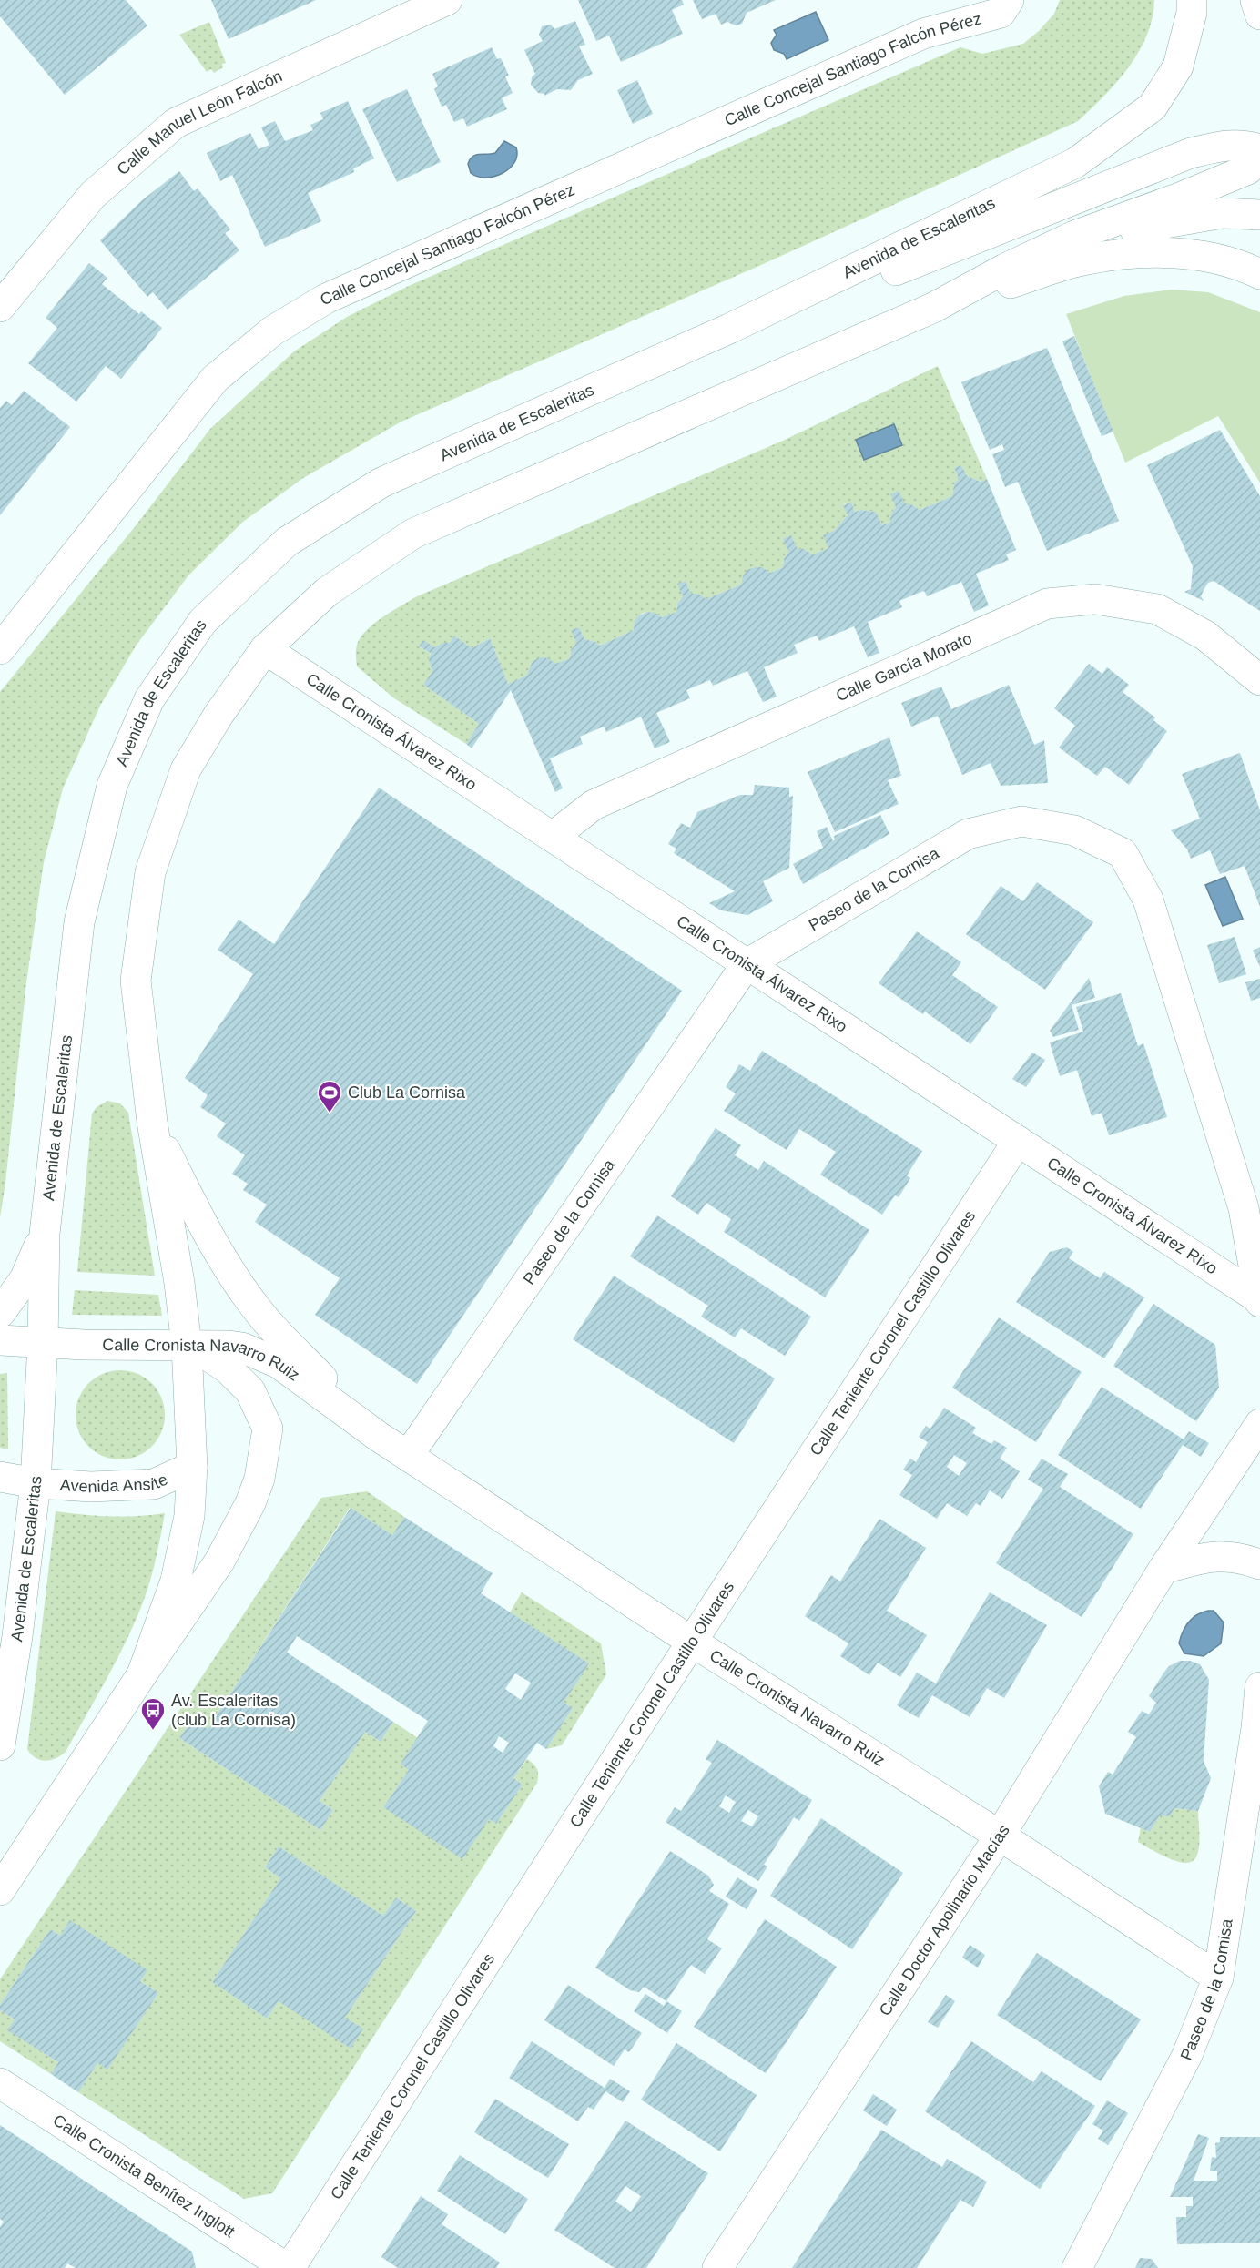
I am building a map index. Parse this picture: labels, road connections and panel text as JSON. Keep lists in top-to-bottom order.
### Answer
{
  "streets": {
    "street": [
      "Calle Concejal Santiago Falcón Pérez",
      "Calle Manuel León Falcón",
      "Avenida de Escaleritas",
      "Calle García Morato",
      "Calle Cronista Álvarez Rixo",
      "Paseo de la Cornisa",
      "Calle Teniente Coronel Castillo Olivares",
      "Calle Cronista Navarro Ruiz",
      "Avenida Ansite",
      "Calle Doctor Apolinario Macías",
      "Calle Cronista Benítez Inglott"
    ]
  },
  "crossings": [
    ["Avenida de Escaleritas", "Calle Cronista Navarro Ruiz"],
    ["Avenida de Escaleritas", "Avenida Ansite"],
    ["Calle García Morato", "Calle Cronista Álvarez Rixo"],
    ["Calle Cronista Álvarez Rixo", "Paseo de la Cornisa"],
    ["Calle Cronista Álvarez Rixo", "Calle Teniente Coronel Castillo Olivares"],
    ["Paseo de la Cornisa", "Calle Cronista Navarro Ruiz"],
    ["Calle Teniente Coronel Castillo Olivares", "Calle Cronista Navarro Ruiz"],
    ["Calle Teniente Coronel Castillo Olivares", "Calle Cronista Benítez Inglott"],
    ["Calle Cronista Navarro Ruiz", "Calle Doctor Apolinario Macías"]
  ],
  "places": {
    "sports": ["Club La Cornisa"],
    "bus stop": ["Av. Escaleritas (club La Cornisa)"]
  }
}
